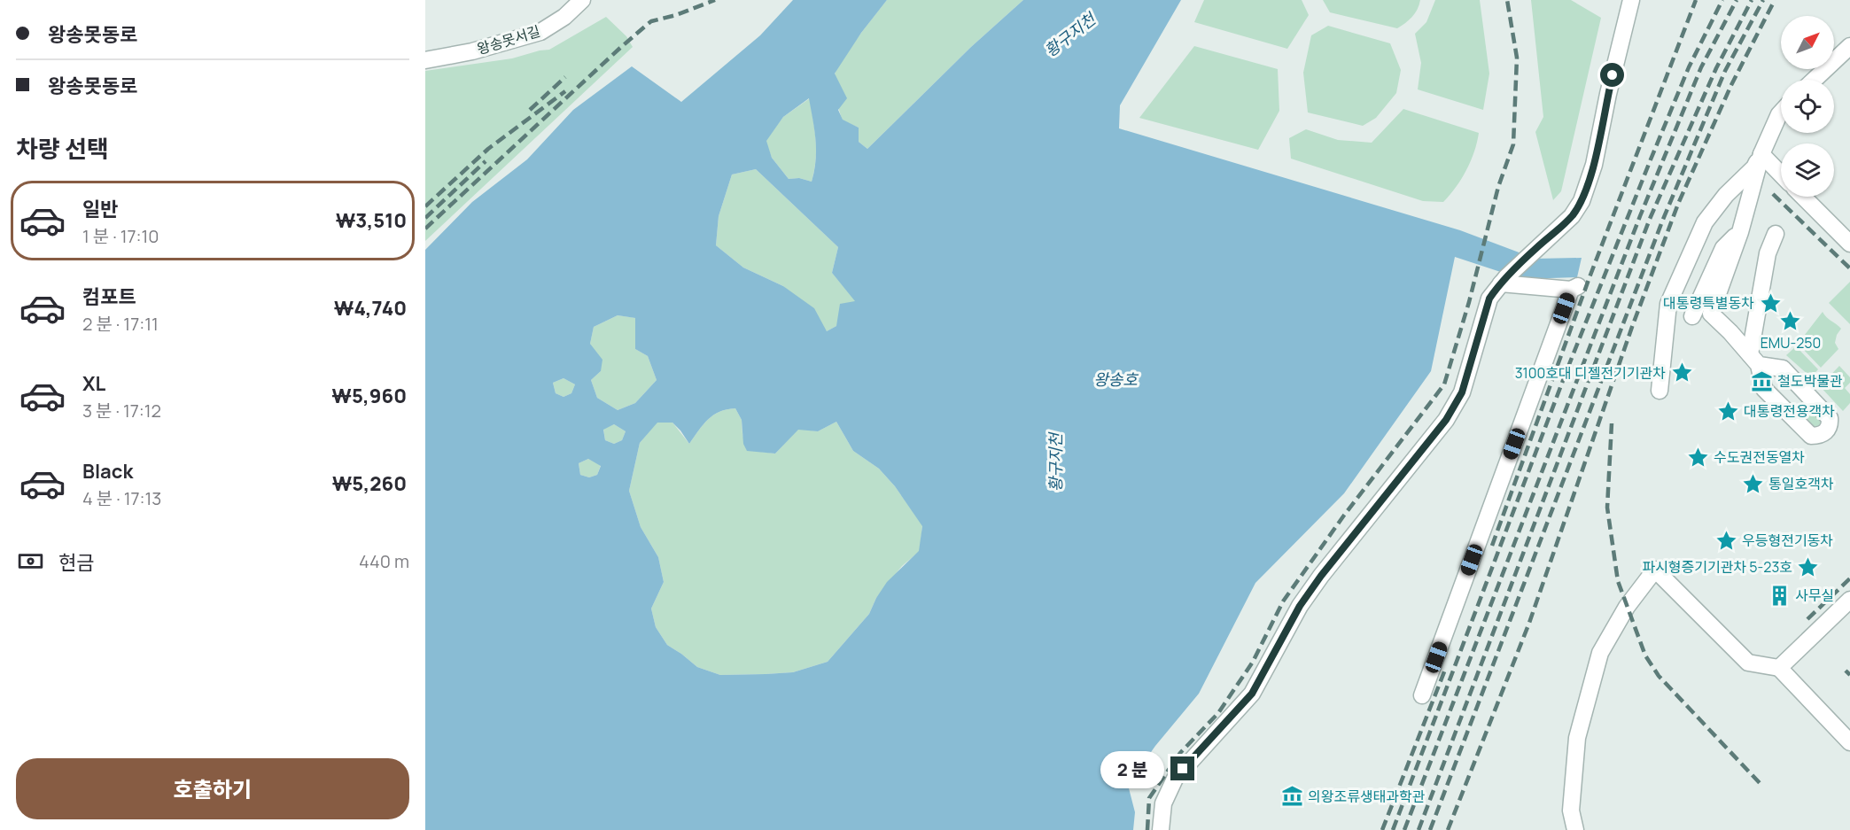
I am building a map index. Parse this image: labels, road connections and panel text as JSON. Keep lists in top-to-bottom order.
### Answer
{
  "streets": {
    "street": ["왕송못서길"]
  },
  "water": ["황구지천", "왕송호"],
  "places": {
    "place": [
      "대통령특별동차",
      "EMU-250",
      "3100호대 디젤전기기관차",
      "대통령전용객차",
      "수도권전동열차",
      "통일호객차",
      "우등형전기동차",
      "파시형증기기관차 5-23호"
    ],
    "museum": ["철도박물관", "의왕조류생태과학관"],
    "building": ["사무실"]
  },
  "north": "top right",
  "page": {
    "banner": ["왕송못동로", "왕송못동로"],
    "heading": "차량 선택",
    "list": [
      {
        "name": "일반",
        "note": "1 분 · 17:10",
        "value": "₩3,510"
      },
      {
        "name": "컴포트",
        "note": "2 분 · 17:11",
        "value": "₩4,740"
      },
      {
        "name": "XL",
        "note": "3 분 · 17:12",
        "value": "₩5,960"
      },
      {
        "name": "Black",
        "note": "4 분 · 17:13",
        "value": "₩5,260"
      }
    ],
    "pay": ["현금", "440 m"],
    "buttons": "호출하기",
    "bubble": "2 분"
  }
}
